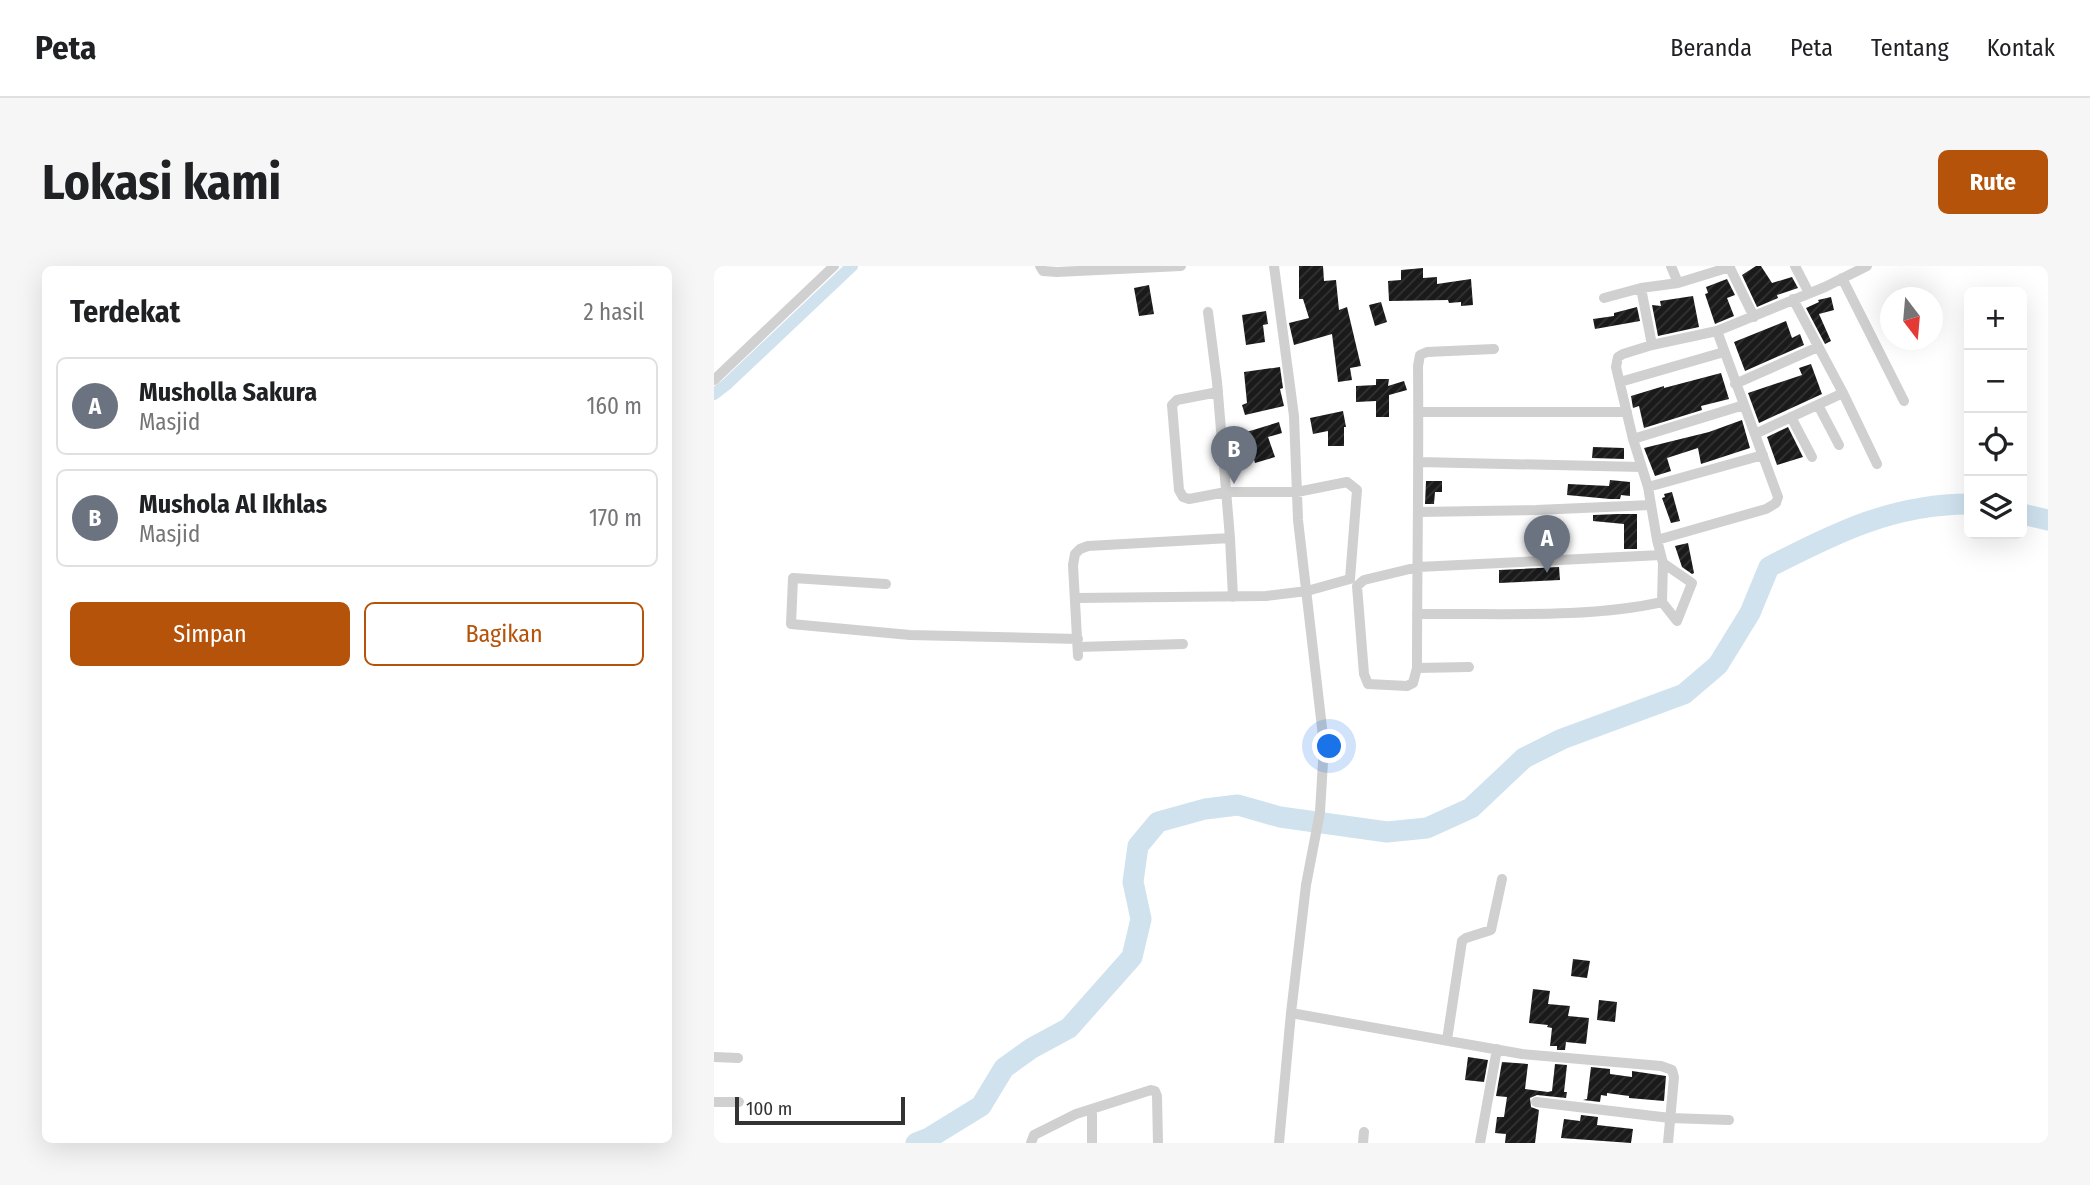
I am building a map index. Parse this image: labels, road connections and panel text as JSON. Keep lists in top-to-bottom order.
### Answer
{
  "scale_bar": "100 m",
  "north": "bottom",
  "page": {
    "header": "Peta",
    "nav": [
      "Beranda",
      "Peta",
      "Tentang",
      "Kontak"
    ],
    "buttons": [
      "Rute",
      ["Simpan", "Bagikan"]
    ],
    "title": "Lokasi kami",
    "heading": ["Terdekat", "2 hasil"],
    "map_buttons": ["+", "−"],
    "list": [
      {
        "mark": "A",
        "name": "Musholla Sakura",
        "note": "Masjid",
        "value": "160 m"
      },
      {
        "mark": "B",
        "name": "Mushola Al Ikhlas",
        "note": "Masjid",
        "value": "170 m"
      }
    ],
    "pins": ["B", "A"],
    "scale": "100 m"
  }
}
